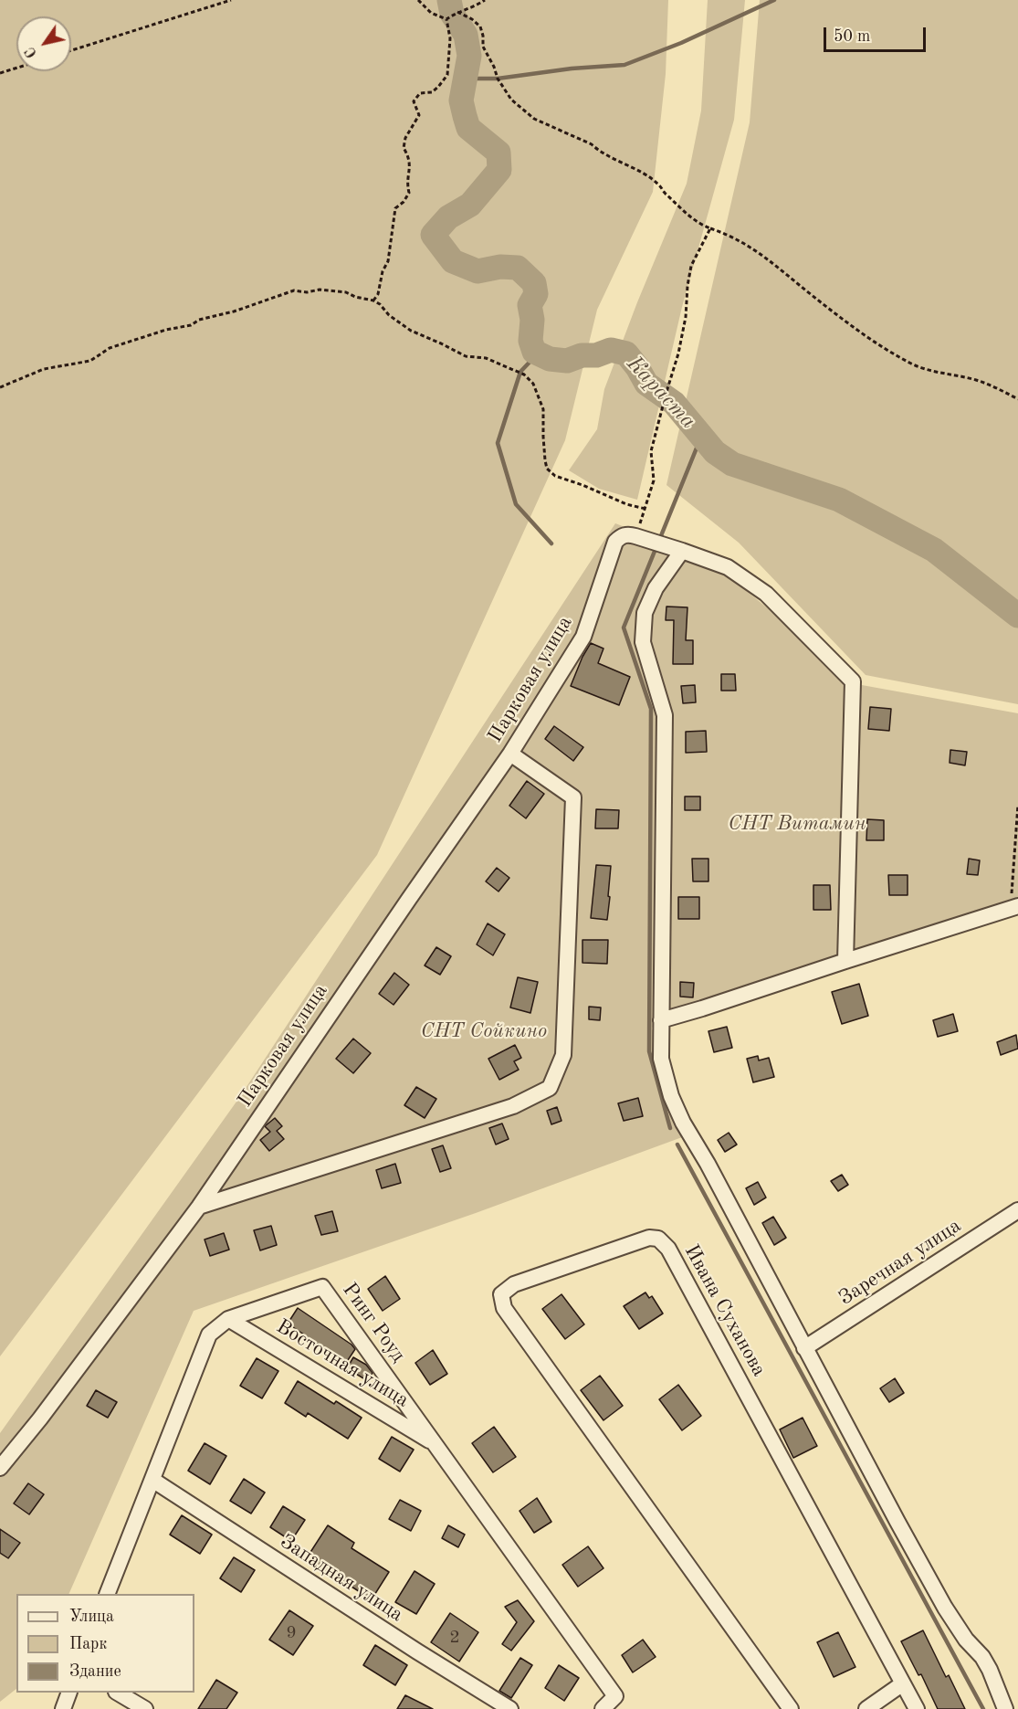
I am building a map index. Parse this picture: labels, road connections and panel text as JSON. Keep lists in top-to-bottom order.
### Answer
{
  "streets": {
    "street": [
      "Парковая улица",
      "Заречная улица",
      "Ивана Суханова",
      "Ринг Роуд",
      "Восточная улица",
      "Западная улица"
    ]
  },
  "crossings": [
    ["Ринг Роуд", "Восточная улица"],
    ["Ринг Роуд", "Западная улица"]
  ],
  "water": ["Караста"],
  "parks": ["СНТ Витамин", "СНТ Сойкино"],
  "house_numbers": ["9", "2"],
  "legend": ["Улица", "Парк", "Здание"],
  "scale_bar": "50 m",
  "north": "bottom left"
}
